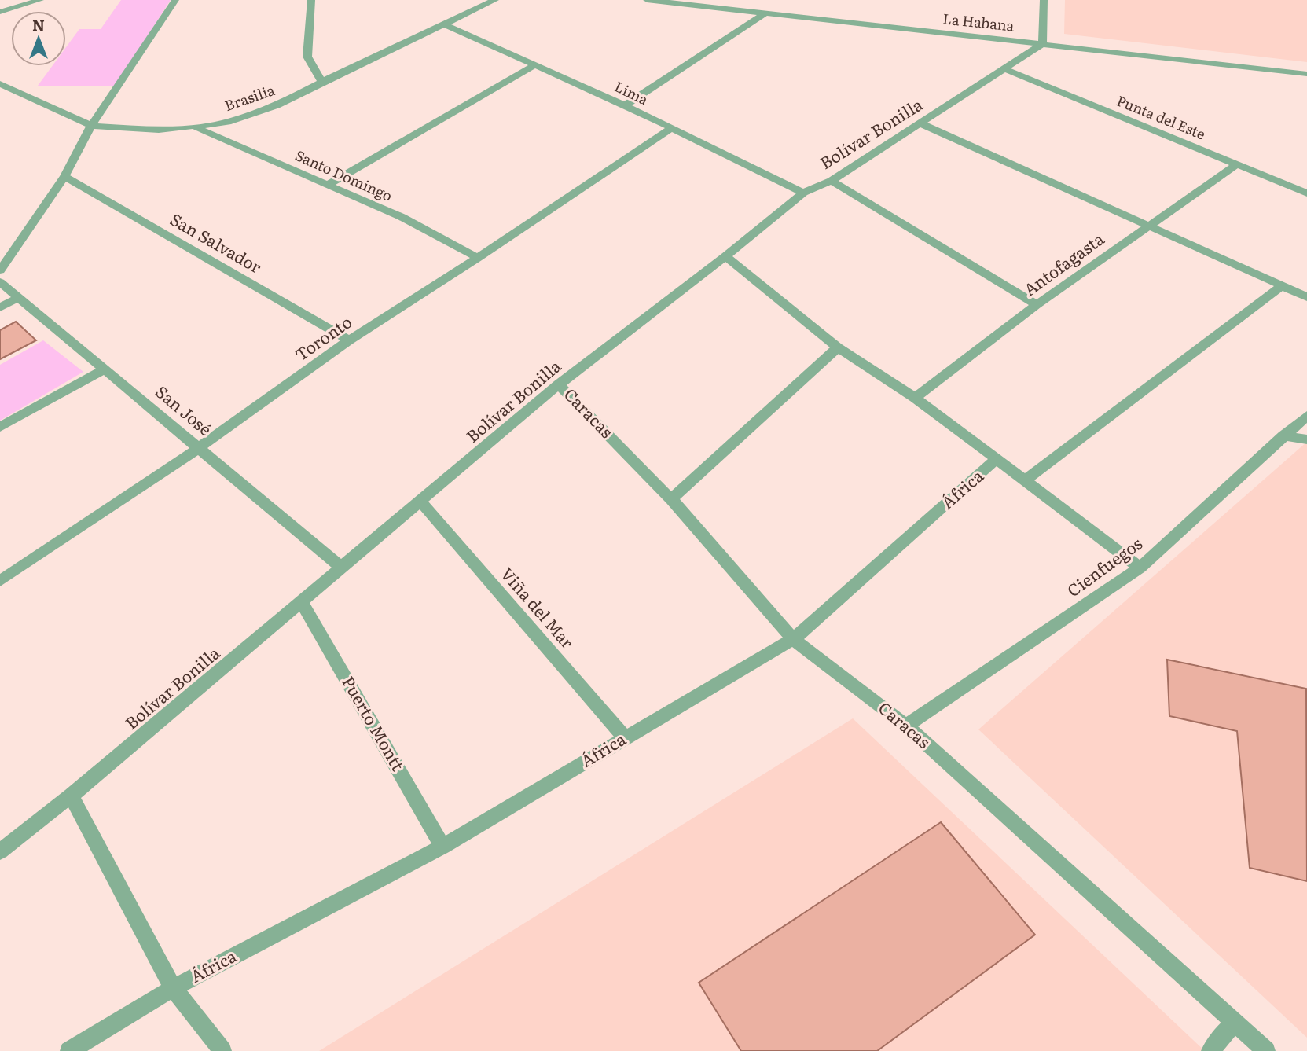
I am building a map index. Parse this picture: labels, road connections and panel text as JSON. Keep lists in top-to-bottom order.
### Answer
{
  "streets": {
    "street": [
      "La Habana",
      "Lima",
      "Brasilia",
      "Punta del Este",
      "Bolívar Bonilla",
      "Santo Domingo",
      "San Salvador",
      "Antofagasta",
      "Toronto",
      "San José",
      "Caracas",
      "África",
      "Cienfuegos",
      "Viña del Mar",
      "Puerto Montt"
    ]
  },
  "crossings": [
    ["La Habana", "Bolívar Bonilla"],
    ["Lima", "Brasilia"],
    ["Lima", "Bolívar Bonilla"],
    ["Lima", "Toronto"],
    ["Brasilia", "Santo Domingo"],
    ["Punta del Este", "Bolívar Bonilla"],
    ["Punta del Este", "Antofagasta"],
    ["Bolívar Bonilla", "San José"],
    ["Bolívar Bonilla", "Caracas"],
    ["Bolívar Bonilla", "Viña del Mar"],
    ["Bolívar Bonilla", "Puerto Montt"],
    ["Santo Domingo", "Toronto"],
    ["San Salvador", "Toronto"],
    ["Toronto", "San José"],
    ["Caracas", "África"],
    ["Caracas", "Cienfuegos"],
    ["África", "Viña del Mar"],
    ["África", "Puerto Montt"]
  ],
  "north": "top"
}
